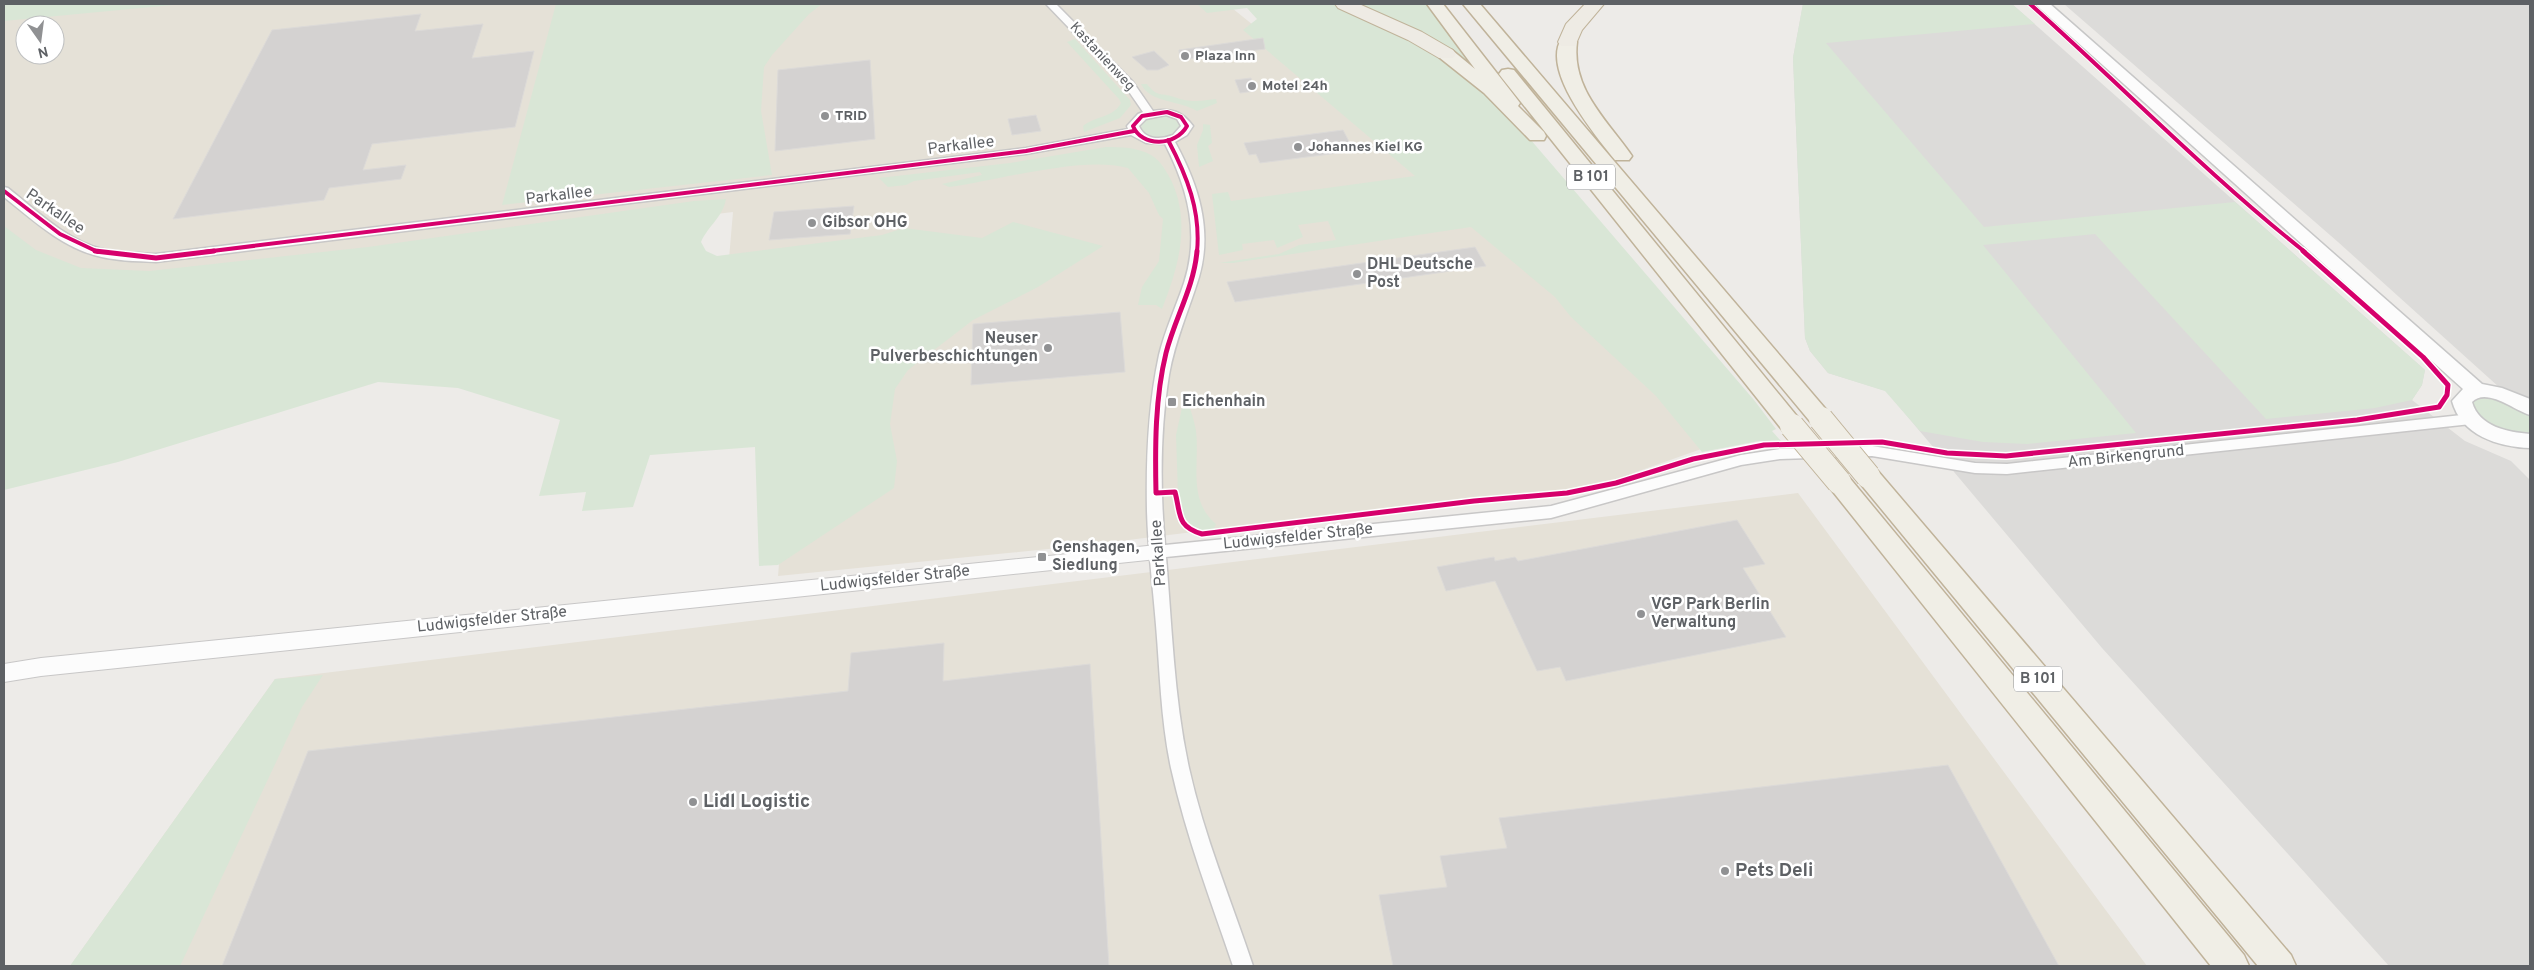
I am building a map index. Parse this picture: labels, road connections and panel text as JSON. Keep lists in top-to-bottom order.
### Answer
{
  "streets": {
    "highway": ["B 101"],
    "street": [
      "Kastanienweg",
      "Parkallee",
      "Am Birkengrund",
      "Ludwigsfelder Straße"
    ]
  },
  "crossings": [
    ["Parkallee", "Ludwigsfelder Straße"],
    ["Am Birkengrund", "Ludwigsfelder Straße"]
  ],
  "places": {
    "other": [
      "Plaza Inn",
      "Motel 24h",
      "TRID",
      "Johannes Kiel KG",
      "Gibsor OHG",
      "DHL Deutsche Post",
      "Neuser Pulverbeschichtungen",
      "VGP Park Berlin Verwaltung",
      "Lidl Logistic",
      "Pets Deli"
    ],
    "transit": ["Eichenhain", "Genshagen, Siedlung"]
  },
  "north": "bottom"
}
